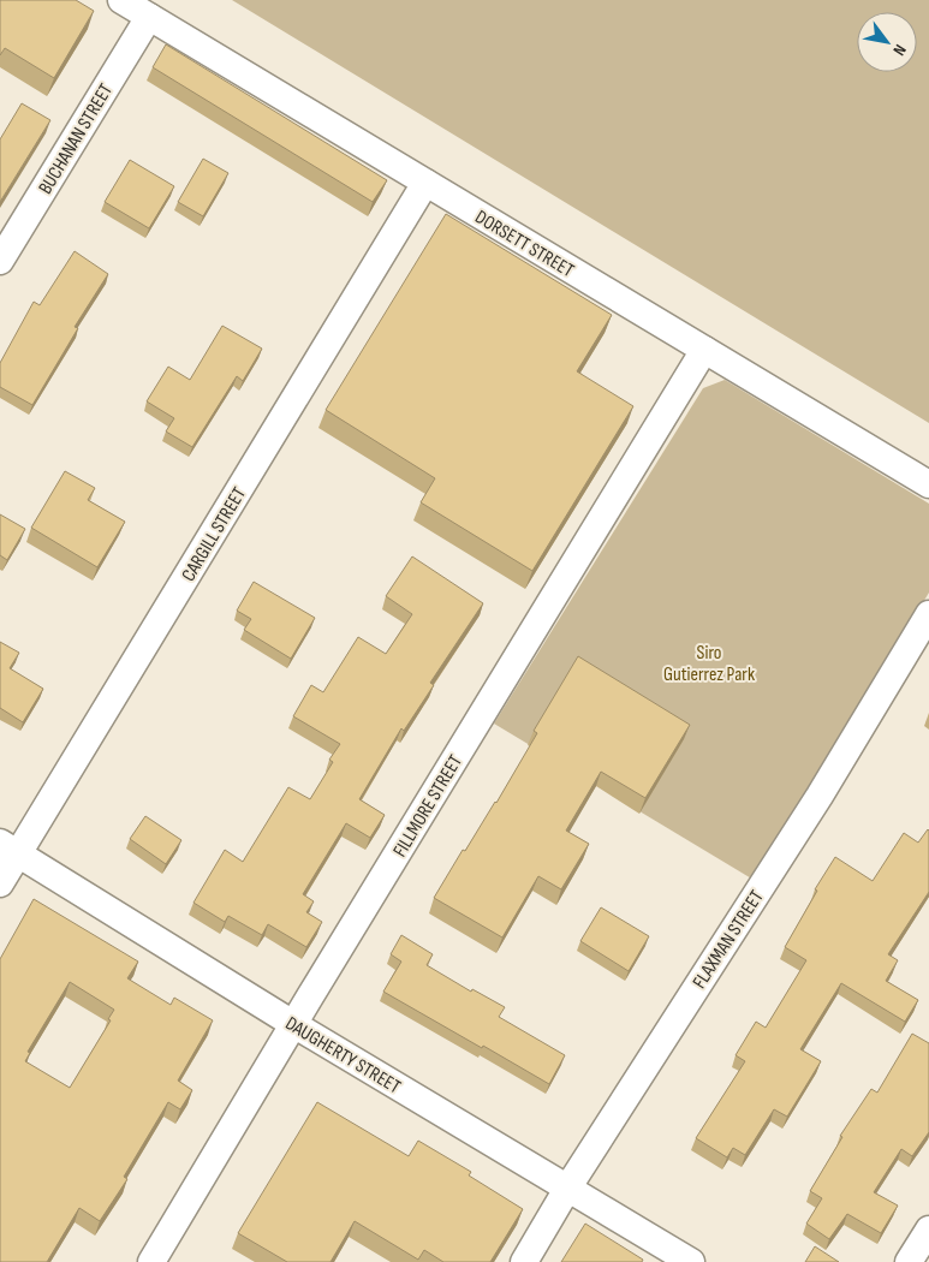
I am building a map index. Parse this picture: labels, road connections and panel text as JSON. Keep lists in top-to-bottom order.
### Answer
{
  "streets": {
    "street": [
      "BUCHANAN STREET",
      "DORSETT STREET",
      "CARGILL STREET",
      "FILLMORE STREET",
      "FLAXMAN STREET",
      "DAUGHERTY STREET"
    ]
  },
  "crossings": [
    ["BUCHANAN STREET", "DORSETT STREET"],
    ["DORSETT STREET", "CARGILL STREET"],
    ["DORSETT STREET", "FILLMORE STREET"],
    ["CARGILL STREET", "DAUGHERTY STREET"],
    ["FILLMORE STREET", "DAUGHERTY STREET"],
    ["FLAXMAN STREET", "DAUGHERTY STREET"]
  ],
  "parks": ["Siro Gutierrez Park"],
  "north": "bottom right"
}
